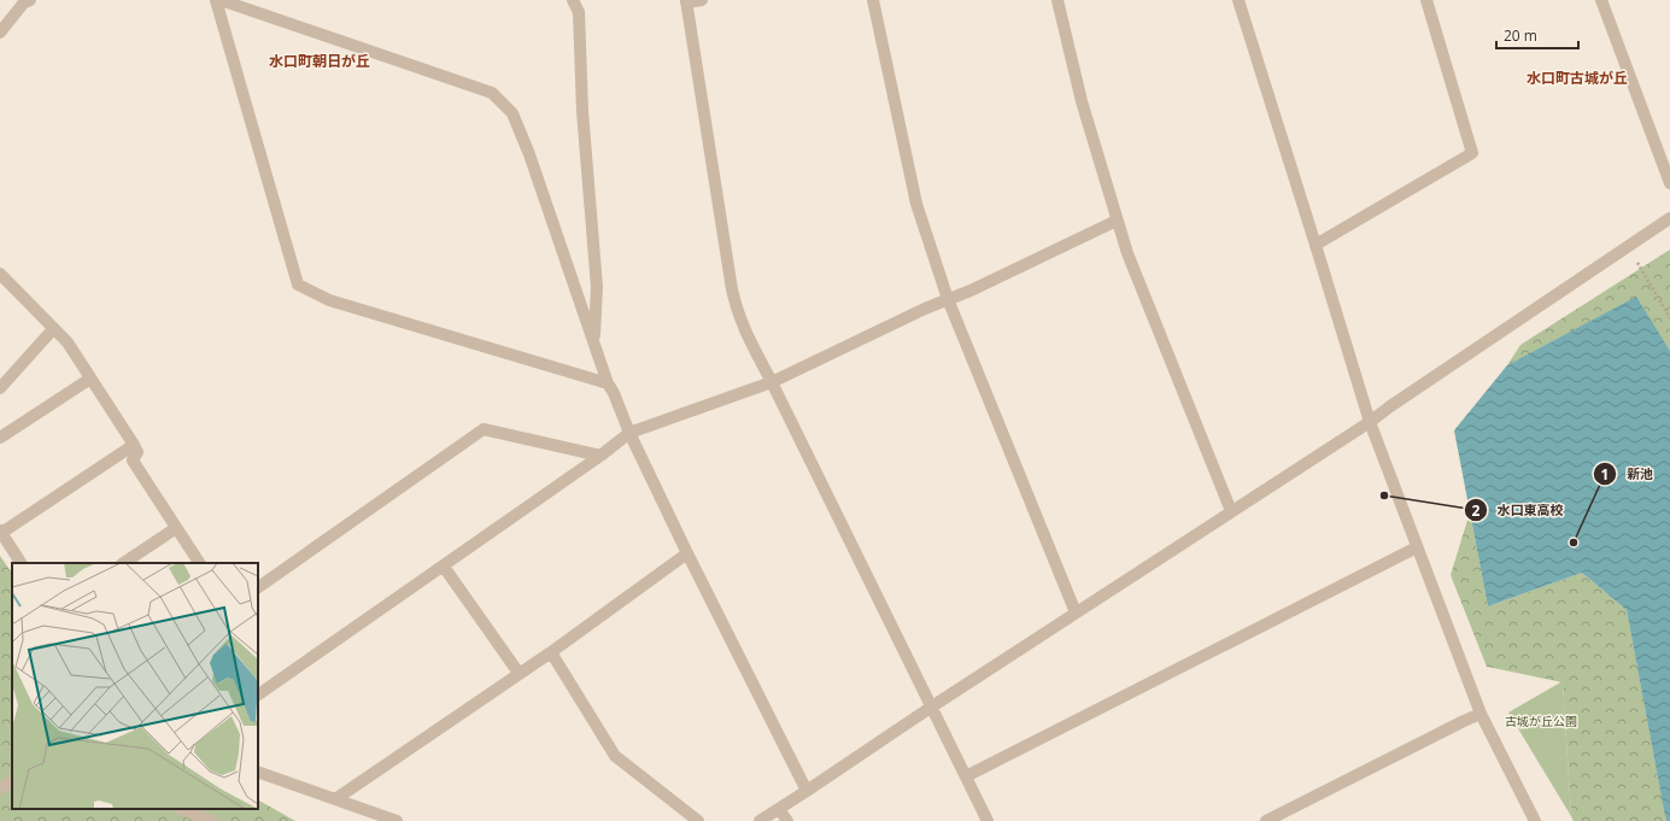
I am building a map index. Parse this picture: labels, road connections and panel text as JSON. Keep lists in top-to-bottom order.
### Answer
{
  "districts": ["水口町朝日が丘", "水口町古城が丘"],
  "parks": ["古城が丘公園"],
  "places": ["水口東高校", "新池"],
  "scale_bar": "20 m"
}
